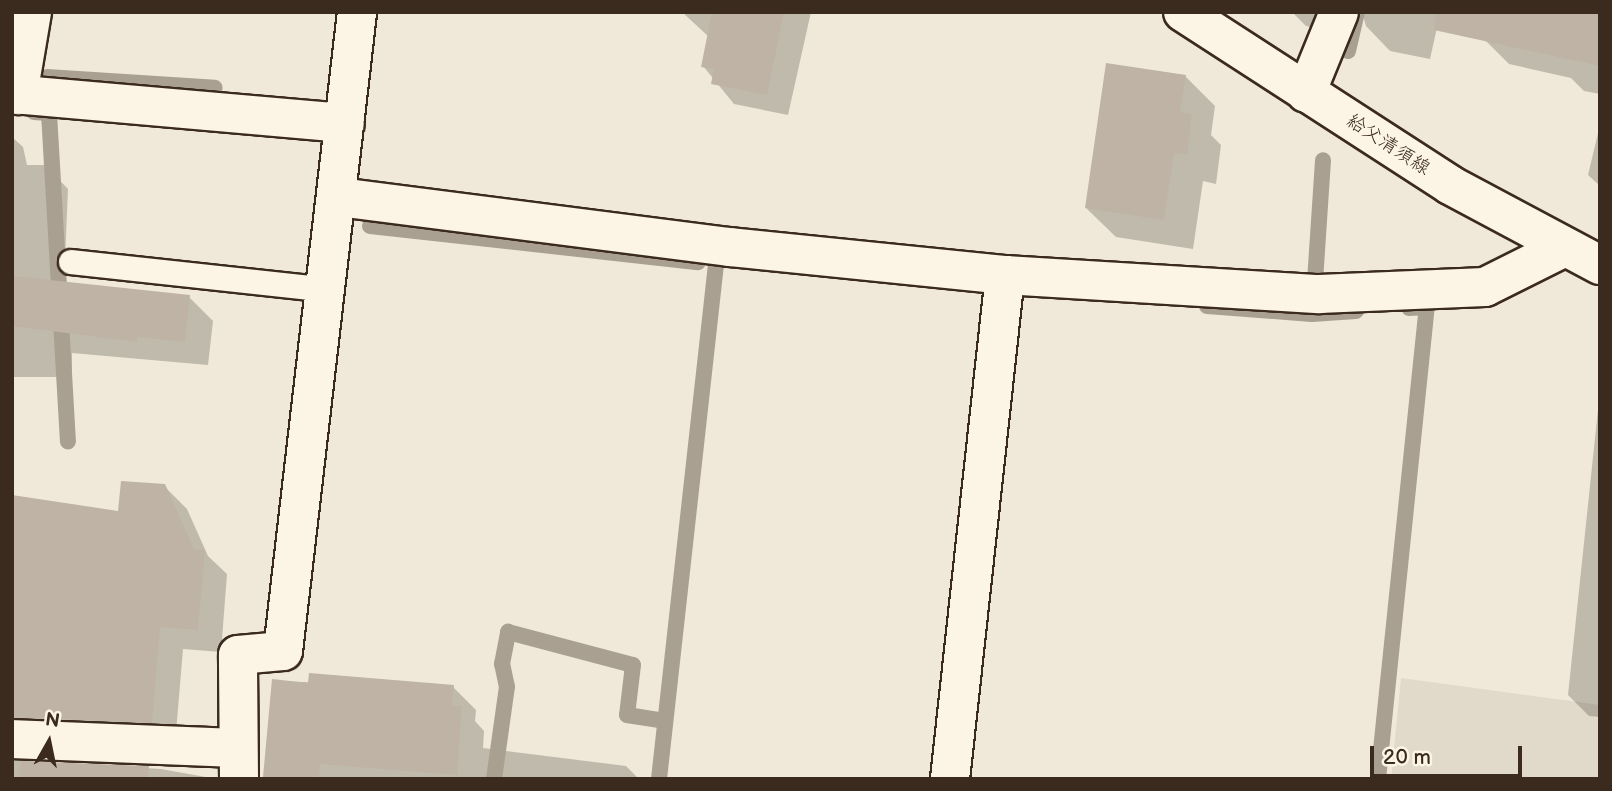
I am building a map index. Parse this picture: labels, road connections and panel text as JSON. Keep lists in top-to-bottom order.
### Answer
{
  "streets": {
    "street": ["給父清須線"]
  },
  "scale_bar": "20 m",
  "north": "top"
}
